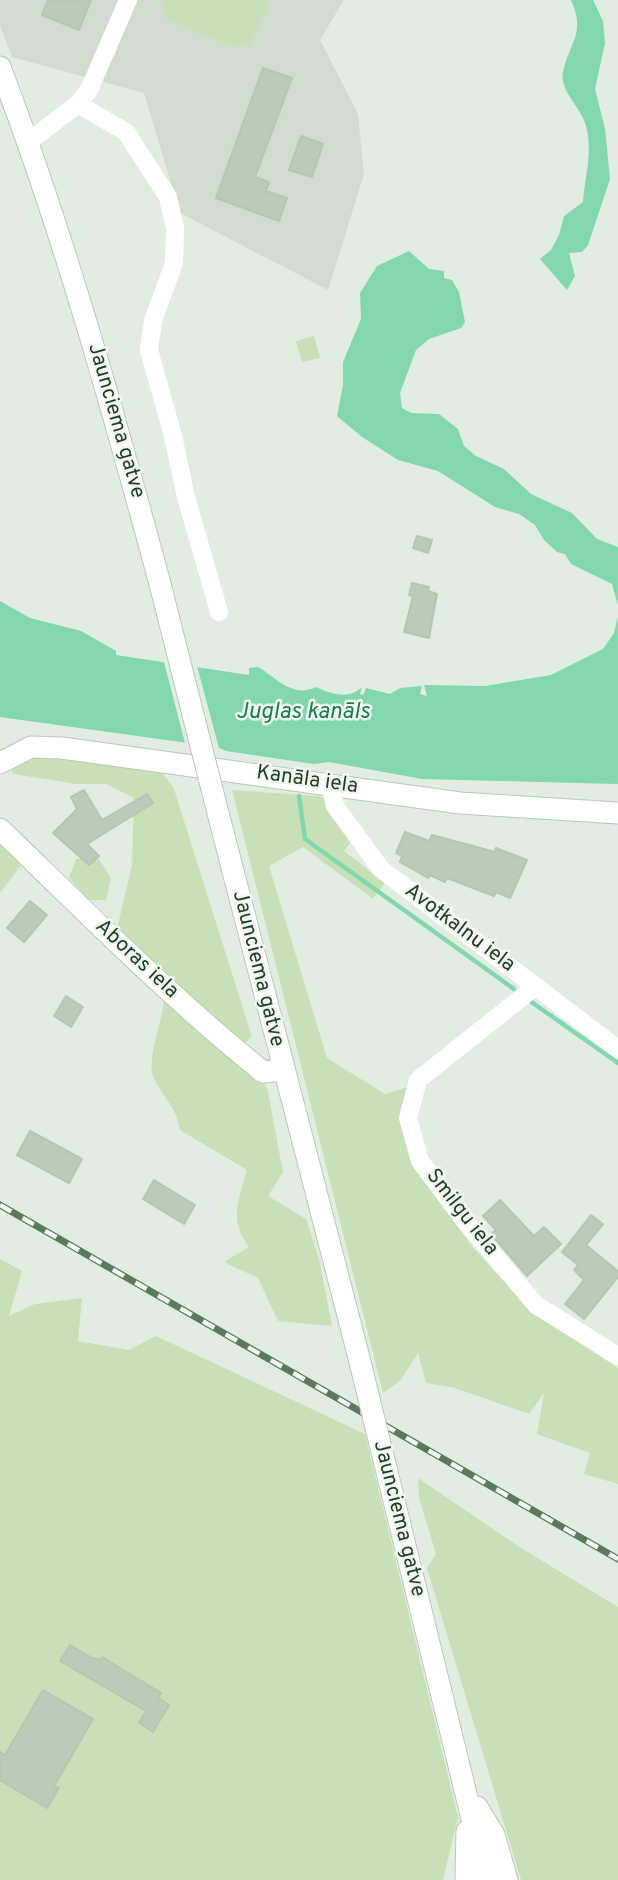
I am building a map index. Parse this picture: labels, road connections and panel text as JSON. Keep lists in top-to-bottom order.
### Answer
{
  "streets": {
    "main road": ["Jaunciema gatve", "Kanāla iela", "Aboras iela"],
    "street": ["Avotkalnu iela", "Smilgu iela"]
  },
  "crossings": [
    ["Jaunciema gatve", "Aboras iela"],
    ["Kanāla iela", "Avotkalnu iela"],
    ["Avotkalnu iela", "Smilgu iela"]
  ],
  "water": ["Juglas kanāls"]
}
